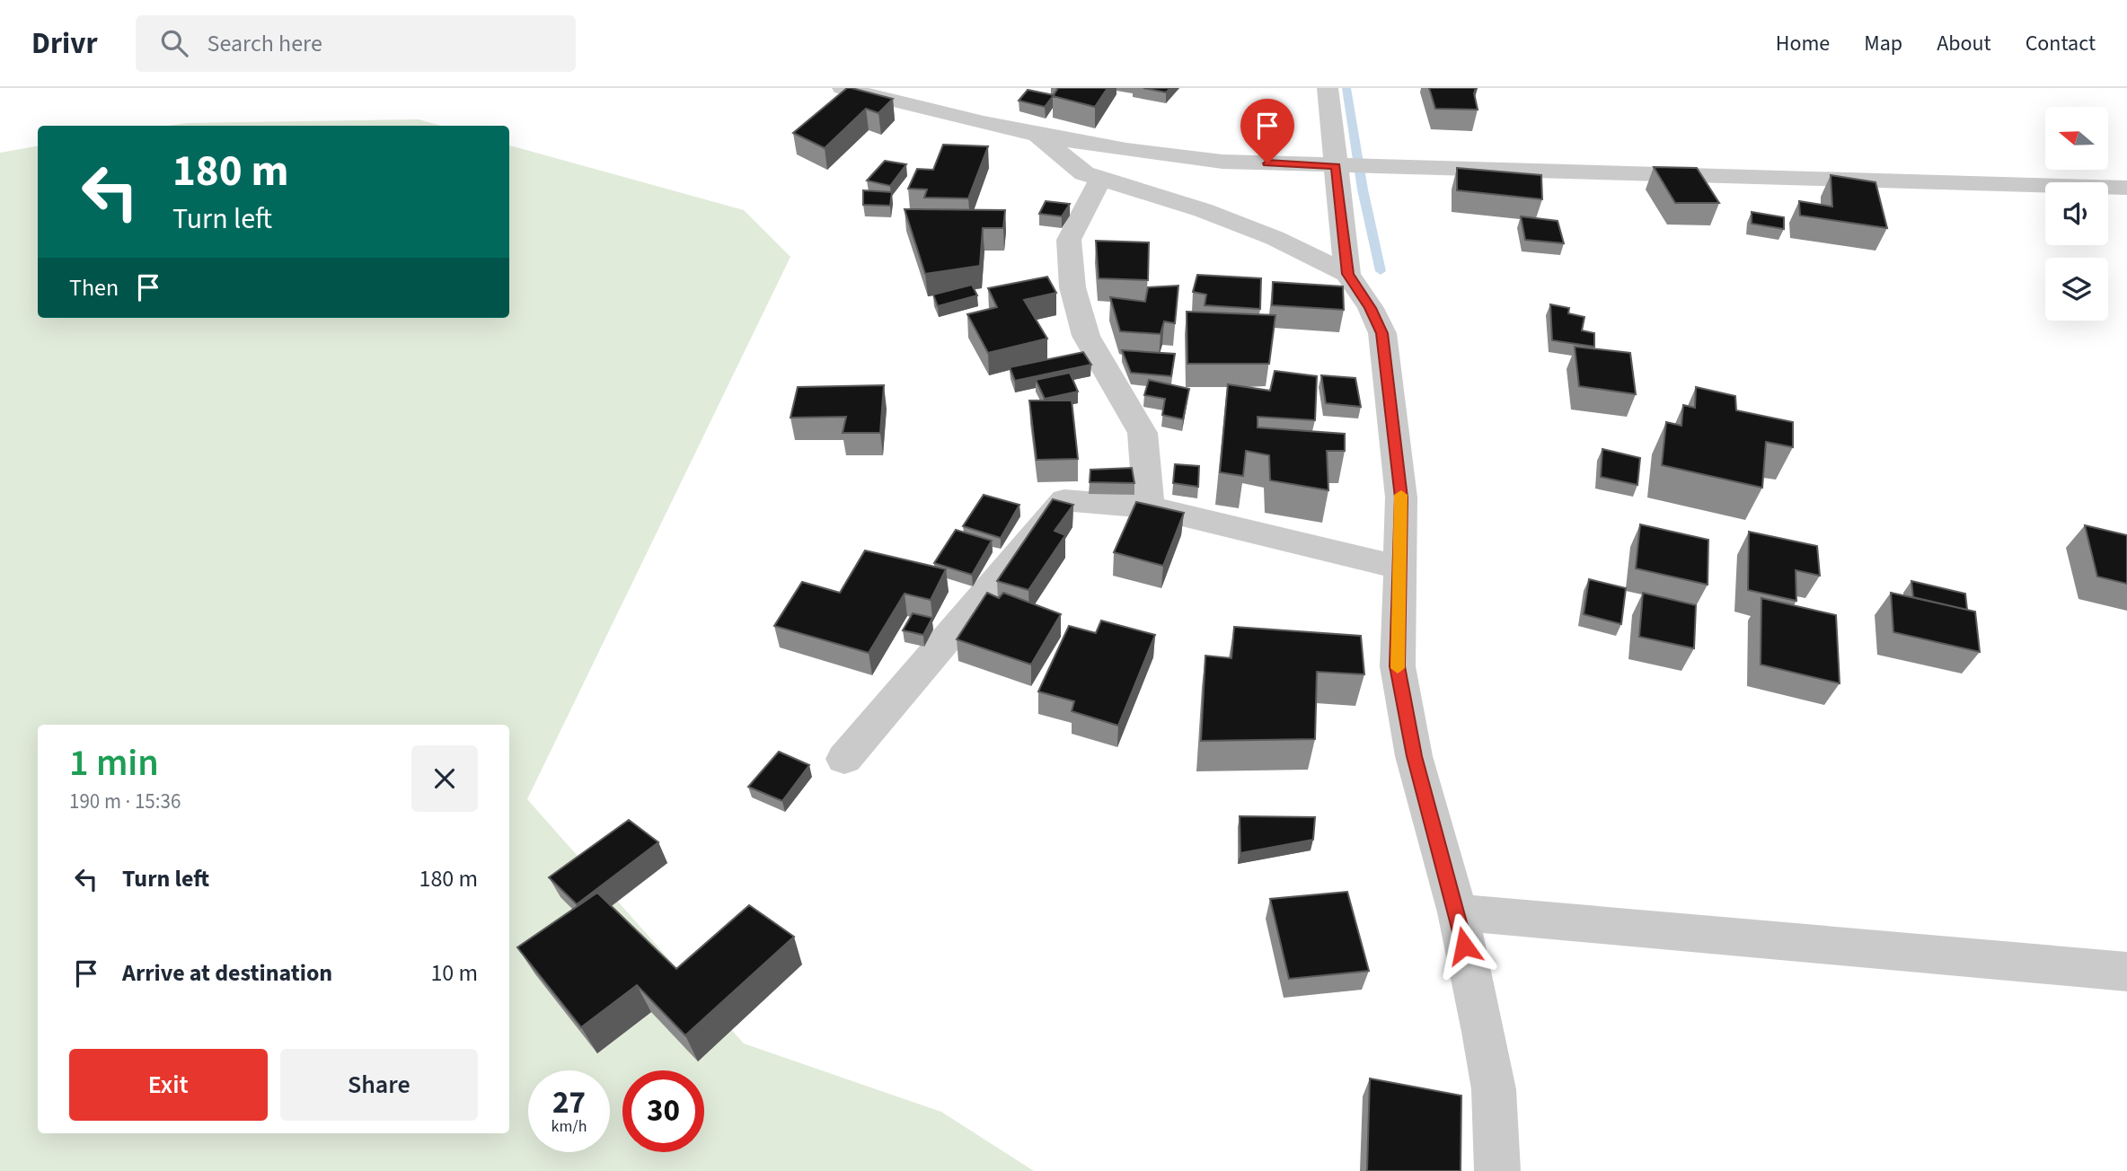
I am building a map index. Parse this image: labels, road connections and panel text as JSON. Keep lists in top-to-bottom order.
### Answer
{
  "north": "left",
  "page": {
    "header": "Drivr",
    "search": "Search here",
    "nav": [
      "Home",
      "Map",
      "About",
      "Contact"
    ],
    "turn": ["180 m", "Turn left"],
    "then": "Then",
    "heading": ["1 min", "190 m · 15:36"],
    "list": [
      {
        "name": "Turn left",
        "value": "180 m"
      },
      {
        "name": "Arrive at destination",
        "value": "10 m"
      }
    ],
    "buttons": ["Exit", "Share"],
    "speed": "27 km/h",
    "limit": "30"
  }
}
